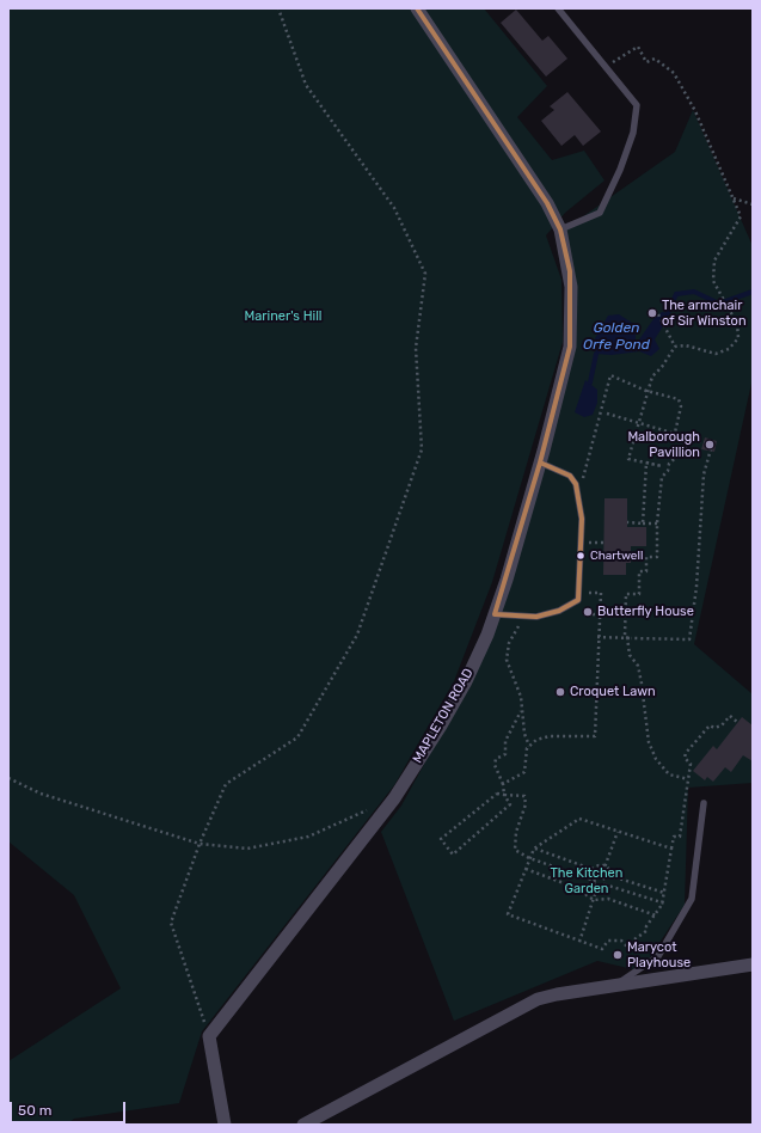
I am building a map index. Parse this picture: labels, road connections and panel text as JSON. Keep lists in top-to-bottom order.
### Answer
{
  "streets": {
    "street": ["MAPLETON ROAD"]
  },
  "water": ["Golden Orfe Pond"],
  "parks": ["Mariner's Hill", "The Kitchen Garden"],
  "places": [
    "The armchair of Sir Winston",
    "Malborough Pavillion",
    "Chartwell",
    "Butterfly House",
    "Croquet Lawn",
    "Marycot Playhouse"
  ],
  "scale_bar": "50 m"
}
